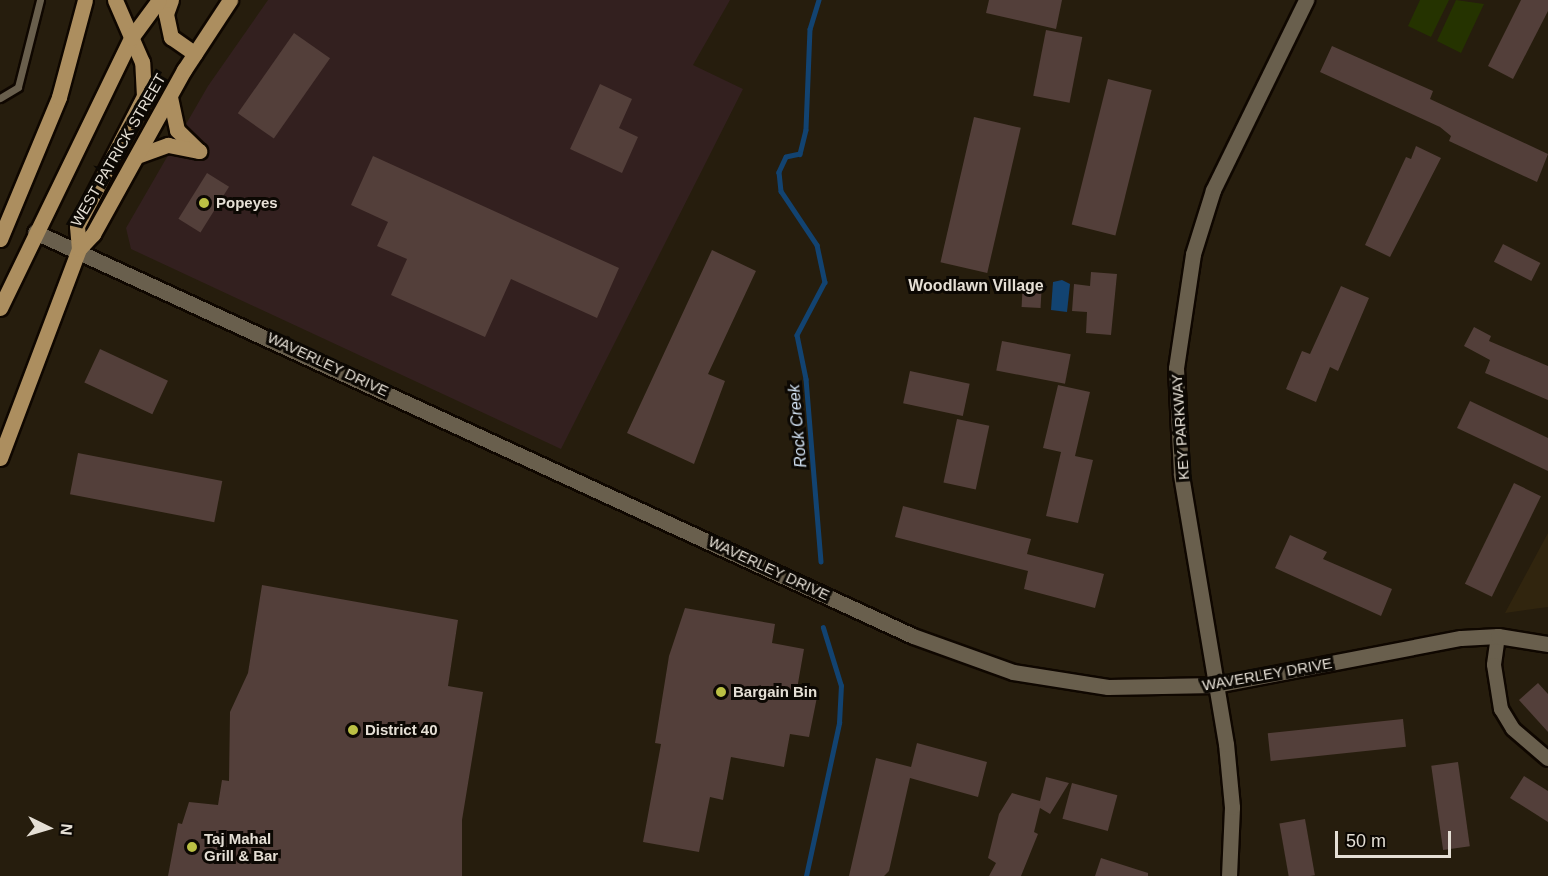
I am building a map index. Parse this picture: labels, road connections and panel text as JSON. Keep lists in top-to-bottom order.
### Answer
{
  "streets": {
    "main road": ["WEST PATRICK STREET"],
    "street": ["WAVERLEY DRIVE", "KEY PARKWAY"]
  },
  "crossings": [
    ["WEST PATRICK STREET", "WAVERLEY DRIVE"],
    ["WAVERLEY DRIVE", "KEY PARKWAY"]
  ],
  "districts": ["Woodlawn Village"],
  "water": ["Rock Creek"],
  "places": [
    "Popeyes",
    "Bargain Bin",
    "District 40",
    "Taj Mahal Grill & Bar"
  ],
  "scale_bar": "50 m",
  "north": "right"
}
